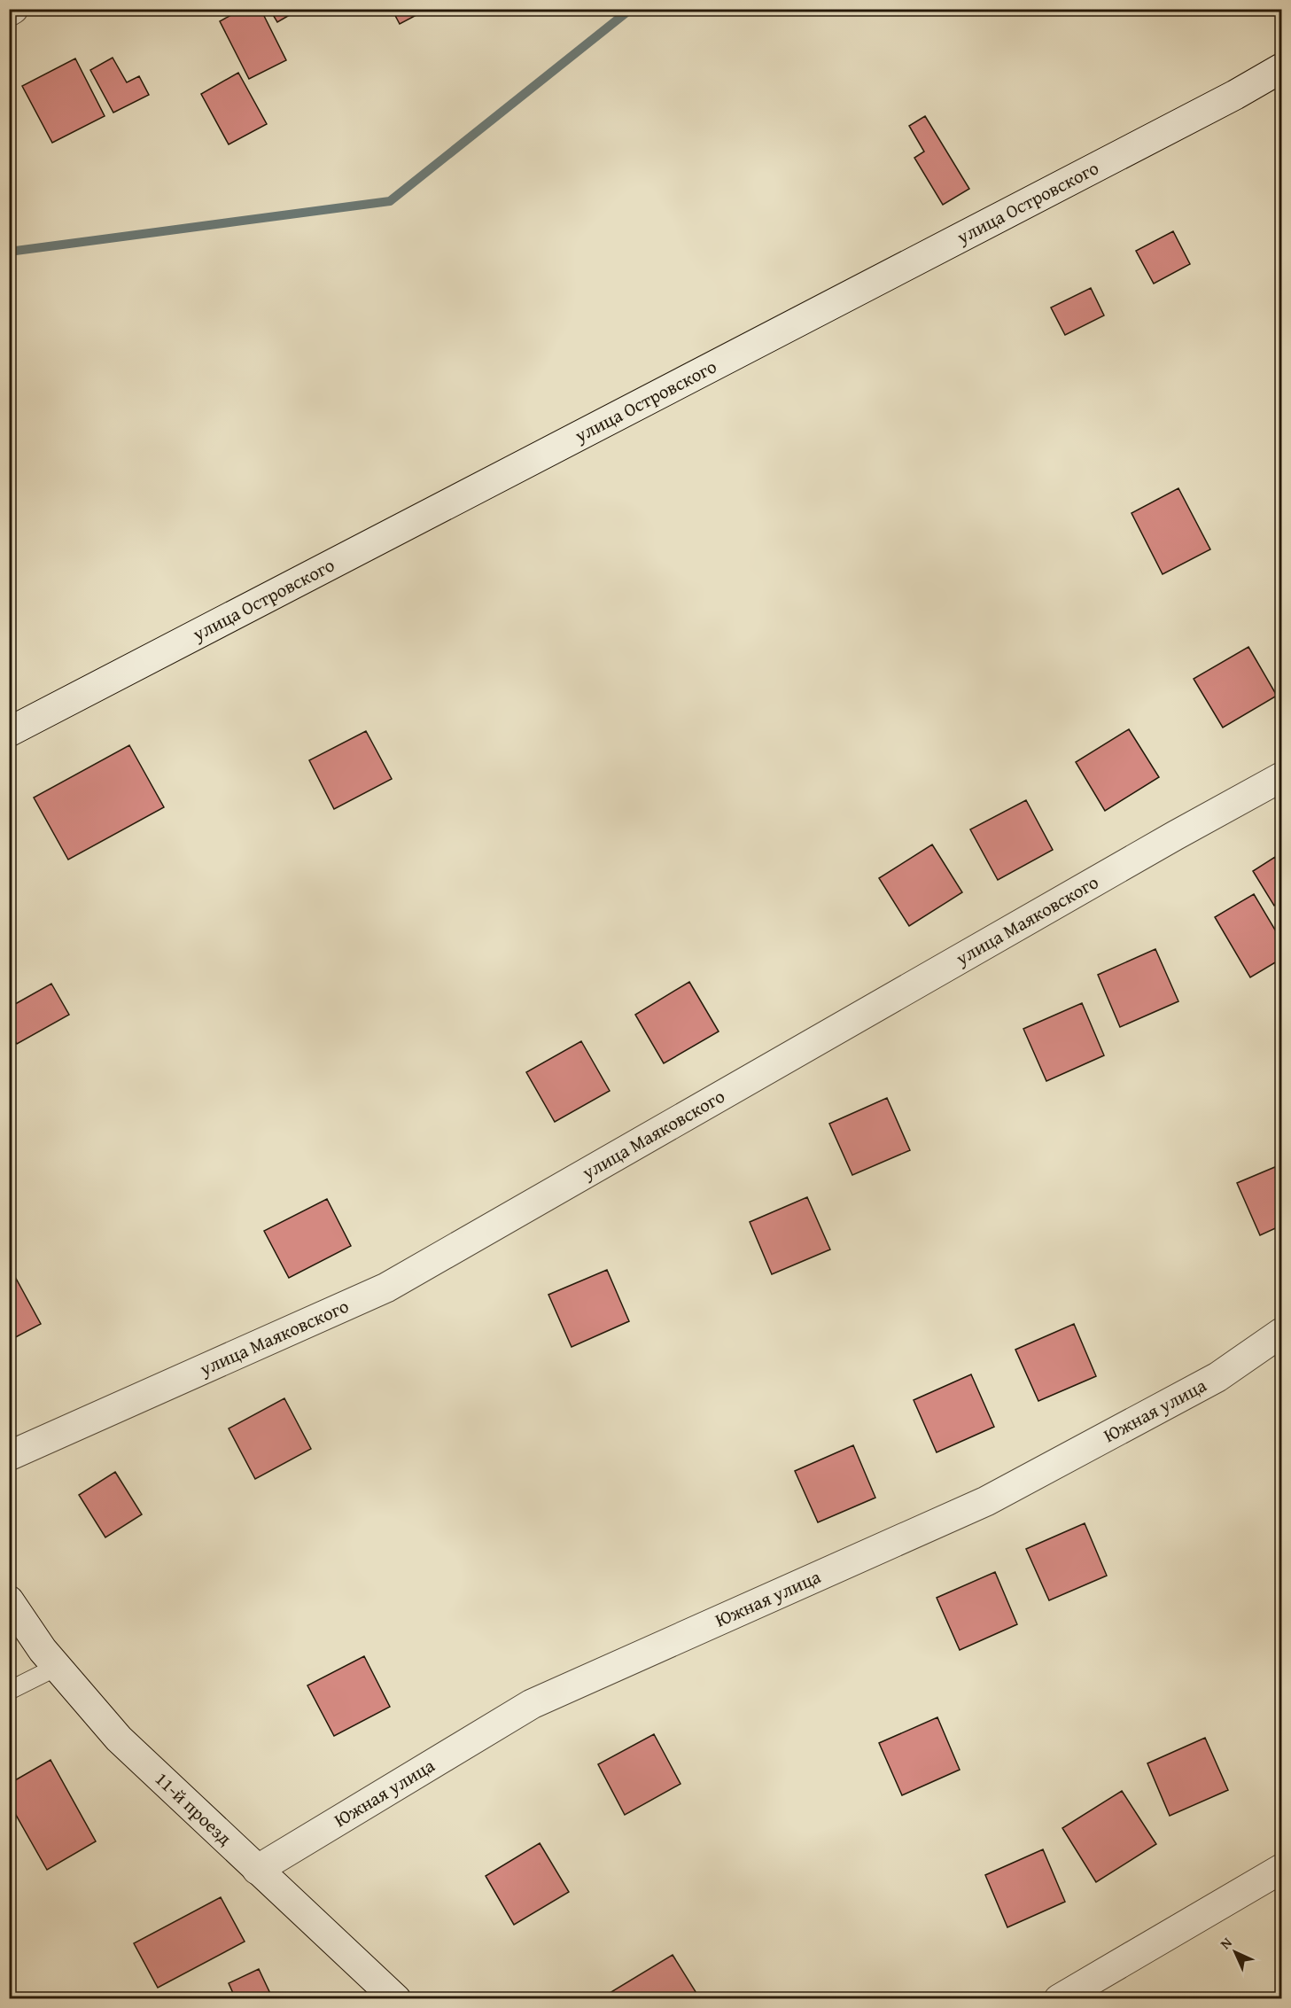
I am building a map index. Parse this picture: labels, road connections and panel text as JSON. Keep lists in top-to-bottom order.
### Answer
{
  "streets": {
    "street": [
      "улица Островского",
      "улица Маяковского",
      "Южная улица",
      "11-й проезд"
    ]
  },
  "crossings": [
    ["Южная улица", "11-й проезд"]
  ],
  "north": "top left"
}
